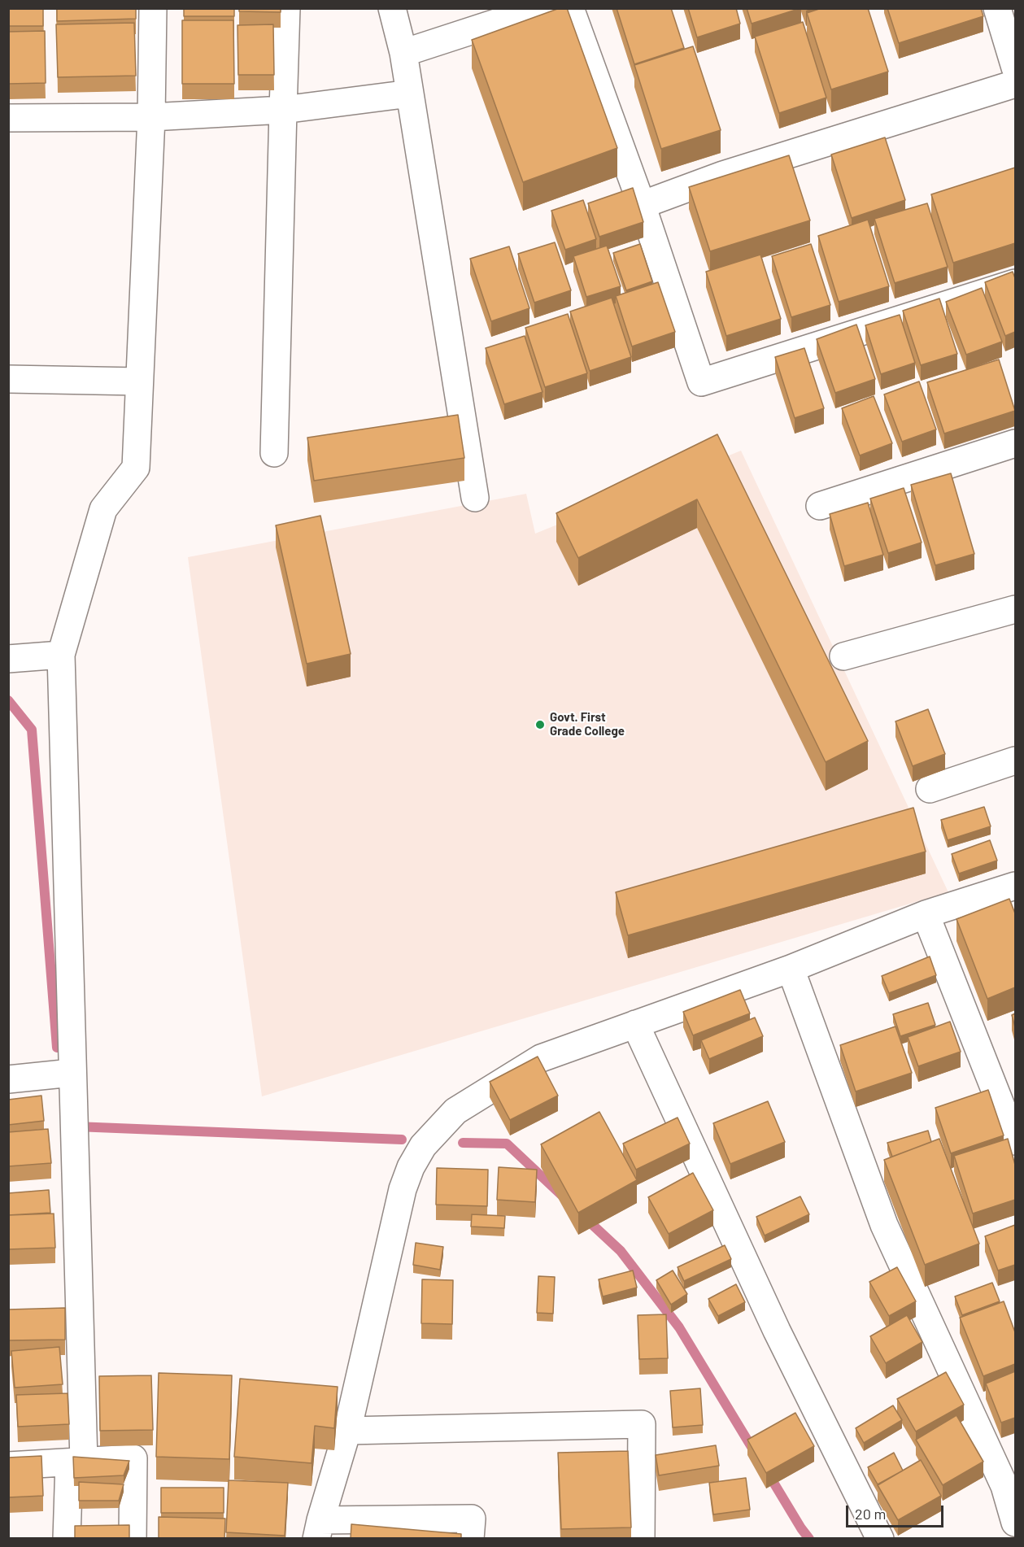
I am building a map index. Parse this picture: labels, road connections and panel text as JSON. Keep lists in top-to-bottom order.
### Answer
{
  "places": ["Govt. First Grade College"],
  "scale_bar": "20 m"
}
